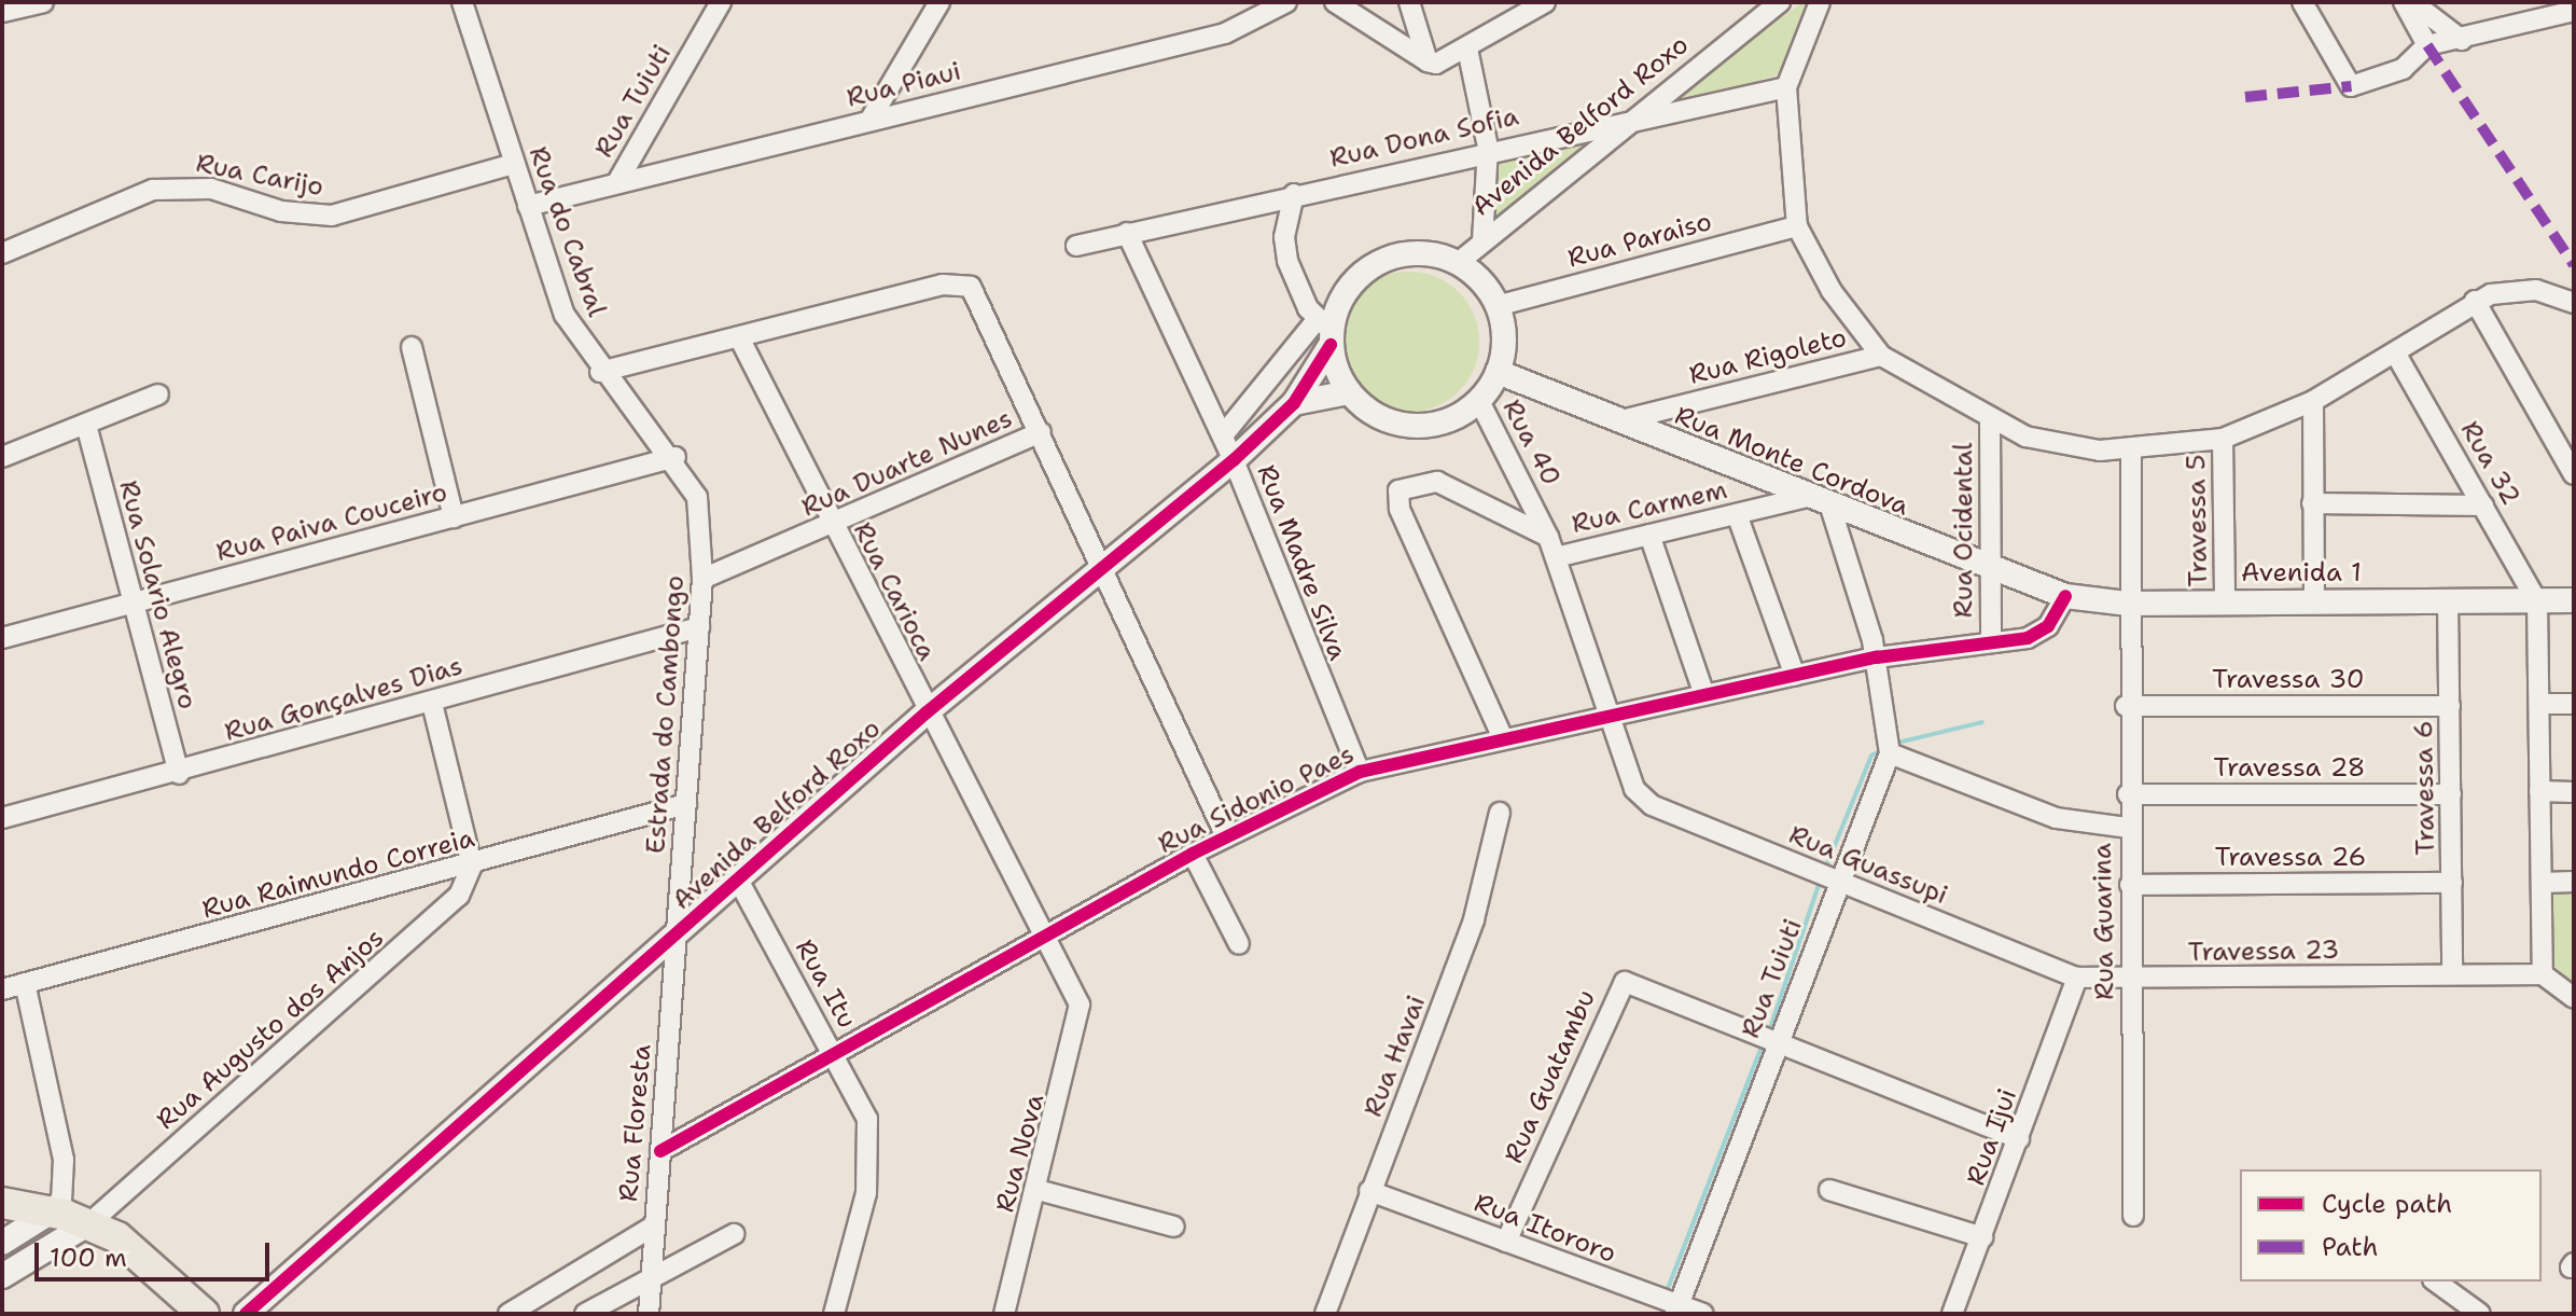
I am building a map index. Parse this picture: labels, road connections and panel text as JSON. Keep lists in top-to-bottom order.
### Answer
{
  "streets": {
    "street": [
      "Rua Piaui",
      "Rua Tuiuti",
      "Avenida Belford Roxo",
      "Rua Dona Sofia",
      "Rua Carijo",
      "Rua do Cabral",
      "Rua Paraiso",
      "Rua Rigoleto",
      "Rua 40",
      "Rua Monte Cordova",
      "Rua Duarte Nunes",
      "Rua 32",
      "Rua Carmem",
      "Travessa 5",
      "Rua Paiva Couceiro",
      "Rua Ocidental",
      "Rua Madre Silva",
      "Avenida 1",
      "Rua Carioca",
      "Rua Solario Alegro",
      "Travessa 30",
      "Rua Gonçalves Dias",
      "Estrada do Cambongo",
      "Travessa 28",
      "Travessa 6",
      "Rua Sidonio Paes",
      "Travessa 26",
      "Rua Guassupi",
      "Rua Raimundo Correia",
      "Rua Guarina",
      "Travessa 23",
      "Rua Itu",
      "Rua Augusto dos Anjos",
      "Rua Havai",
      "Rua Guatambu",
      "Rua Floresta",
      "Rua Ijui",
      "Rua Nova",
      "Rua Itororo"
    ]
  },
  "crossings": [
    ["Rua Piaui", "Rua Tuiuti"],
    ["Rua Piaui", "Rua do Cabral"],
    ["Rua Tuiuti", "Rua Guassupi"],
    ["Rua Tuiuti", "Rua Guarina"],
    ["Rua Tuiuti", "Rua Guatambu"],
    ["Rua Tuiuti", "Rua Itororo"],
    ["Avenida Belford Roxo", "Rua Dona Sofia"],
    ["Avenida Belford Roxo", "Rua Paraiso"],
    ["Avenida Belford Roxo", "Rua 40"],
    ["Avenida Belford Roxo", "Rua Monte Cordova"],
    ["Avenida Belford Roxo", "Rua Duarte Nunes"],
    ["Avenida Belford Roxo", "Rua Madre Silva"],
    ["Avenida Belford Roxo", "Rua Carioca"],
    ["Avenida Belford Roxo", "Estrada do Cambongo"],
    ["Avenida Belford Roxo", "Rua Itu"],
    ["Avenida Belford Roxo", "Rua Floresta"],
    ["Rua Dona Sofia", "Rua Madre Silva"],
    ["Rua Carijo", "Rua do Cabral"],
    ["Rua do Cabral", "Rua Paiva Couceiro"],
    ["Rua do Cabral", "Estrada do Cambongo"],
    ["Rua Paraiso", "Rua 40"],
    ["Rua Paraiso", "Rua Monte Cordova"],
    ["Rua Rigoleto", "Rua Monte Cordova"],
    ["Rua 40", "Rua Monte Cordova"],
    ["Rua 40", "Rua Carmem"],
    ["Rua Monte Cordova", "Rua Carmem"],
    ["Rua Monte Cordova", "Rua Ocidental"],
    ["Rua Monte Cordova", "Avenida 1"],
    ["Rua Monte Cordova", "Rua Sidonio Paes"],
    ["Rua Duarte Nunes", "Rua Carioca"],
    ["Rua Duarte Nunes", "Estrada do Cambongo"],
    ["Rua Duarte Nunes", "Rua Sidonio Paes"],
    ["Rua 32", "Avenida 1"],
    ["Travessa 5", "Avenida 1"],
    ["Rua Paiva Couceiro", "Rua Solario Alegro"],
    ["Rua Ocidental", "Rua Sidonio Paes"],
    ["Rua Madre Silva", "Rua Sidonio Paes"],
    ["Avenida 1", "Travessa 6"],
    ["Avenida 1", "Rua Sidonio Paes"],
    ["Rua Carioca", "Rua Sidonio Paes"],
    ["Rua Carioca", "Rua Nova"],
    ["Rua Solario Alegro", "Rua Gonçalves Dias"],
    ["Travessa 30", "Travessa 6"],
    ["Rua Gonçalves Dias", "Estrada do Cambongo"],
    ["Estrada do Cambongo", "Rua Raimundo Correia"],
    ["Estrada do Cambongo", "Rua Floresta"],
    ["Travessa 28", "Travessa 6"],
    ["Travessa 6", "Travessa 26"],
    ["Travessa 6", "Travessa 23"],
    ["Rua Sidonio Paes", "Rua Guassupi"],
    ["Rua Sidonio Paes", "Rua Itu"],
    ["Rua Sidonio Paes", "Rua Floresta"],
    ["Travessa 26", "Rua Guarina"],
    ["Rua Guassupi", "Travessa 23"],
    ["Rua Guassupi", "Rua Ijui"],
    ["Rua Raimundo Correia", "Rua Augusto dos Anjos"],
    ["Rua Guarina", "Travessa 23"],
    ["Travessa 23", "Rua Ijui"],
    ["Rua Havai", "Rua Itororo"],
    ["Rua Guatambu", "Rua Itororo"]
  ],
  "legend": ["Cycle path", "Path"],
  "scale_bar": "100 m"
}
